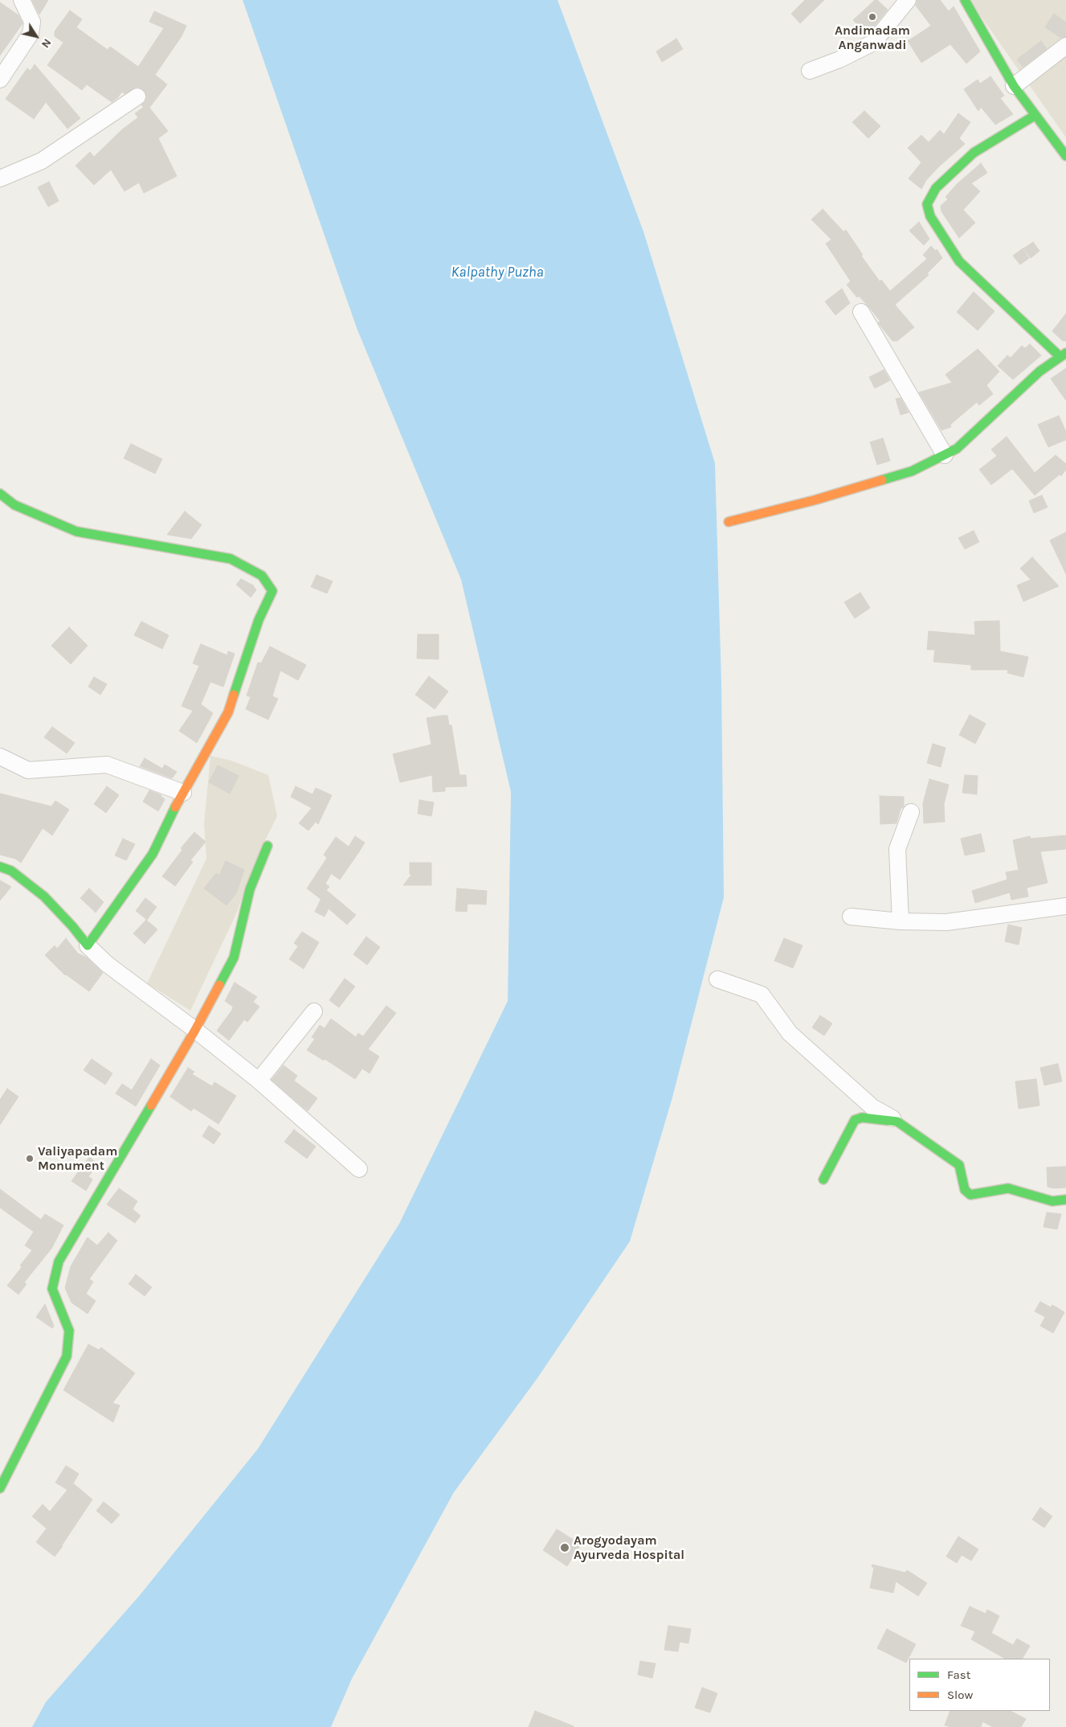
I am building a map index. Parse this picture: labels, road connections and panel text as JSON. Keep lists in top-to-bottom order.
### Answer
{
  "water": ["Kalpathy Puzha"],
  "places": ["Andimadam Anganwadi", "Valiyapadam Monument", "Arogyodayam Ayurveda Hospital"],
  "legend": ["Fast", "Slow"],
  "north": "bottom right"
}
